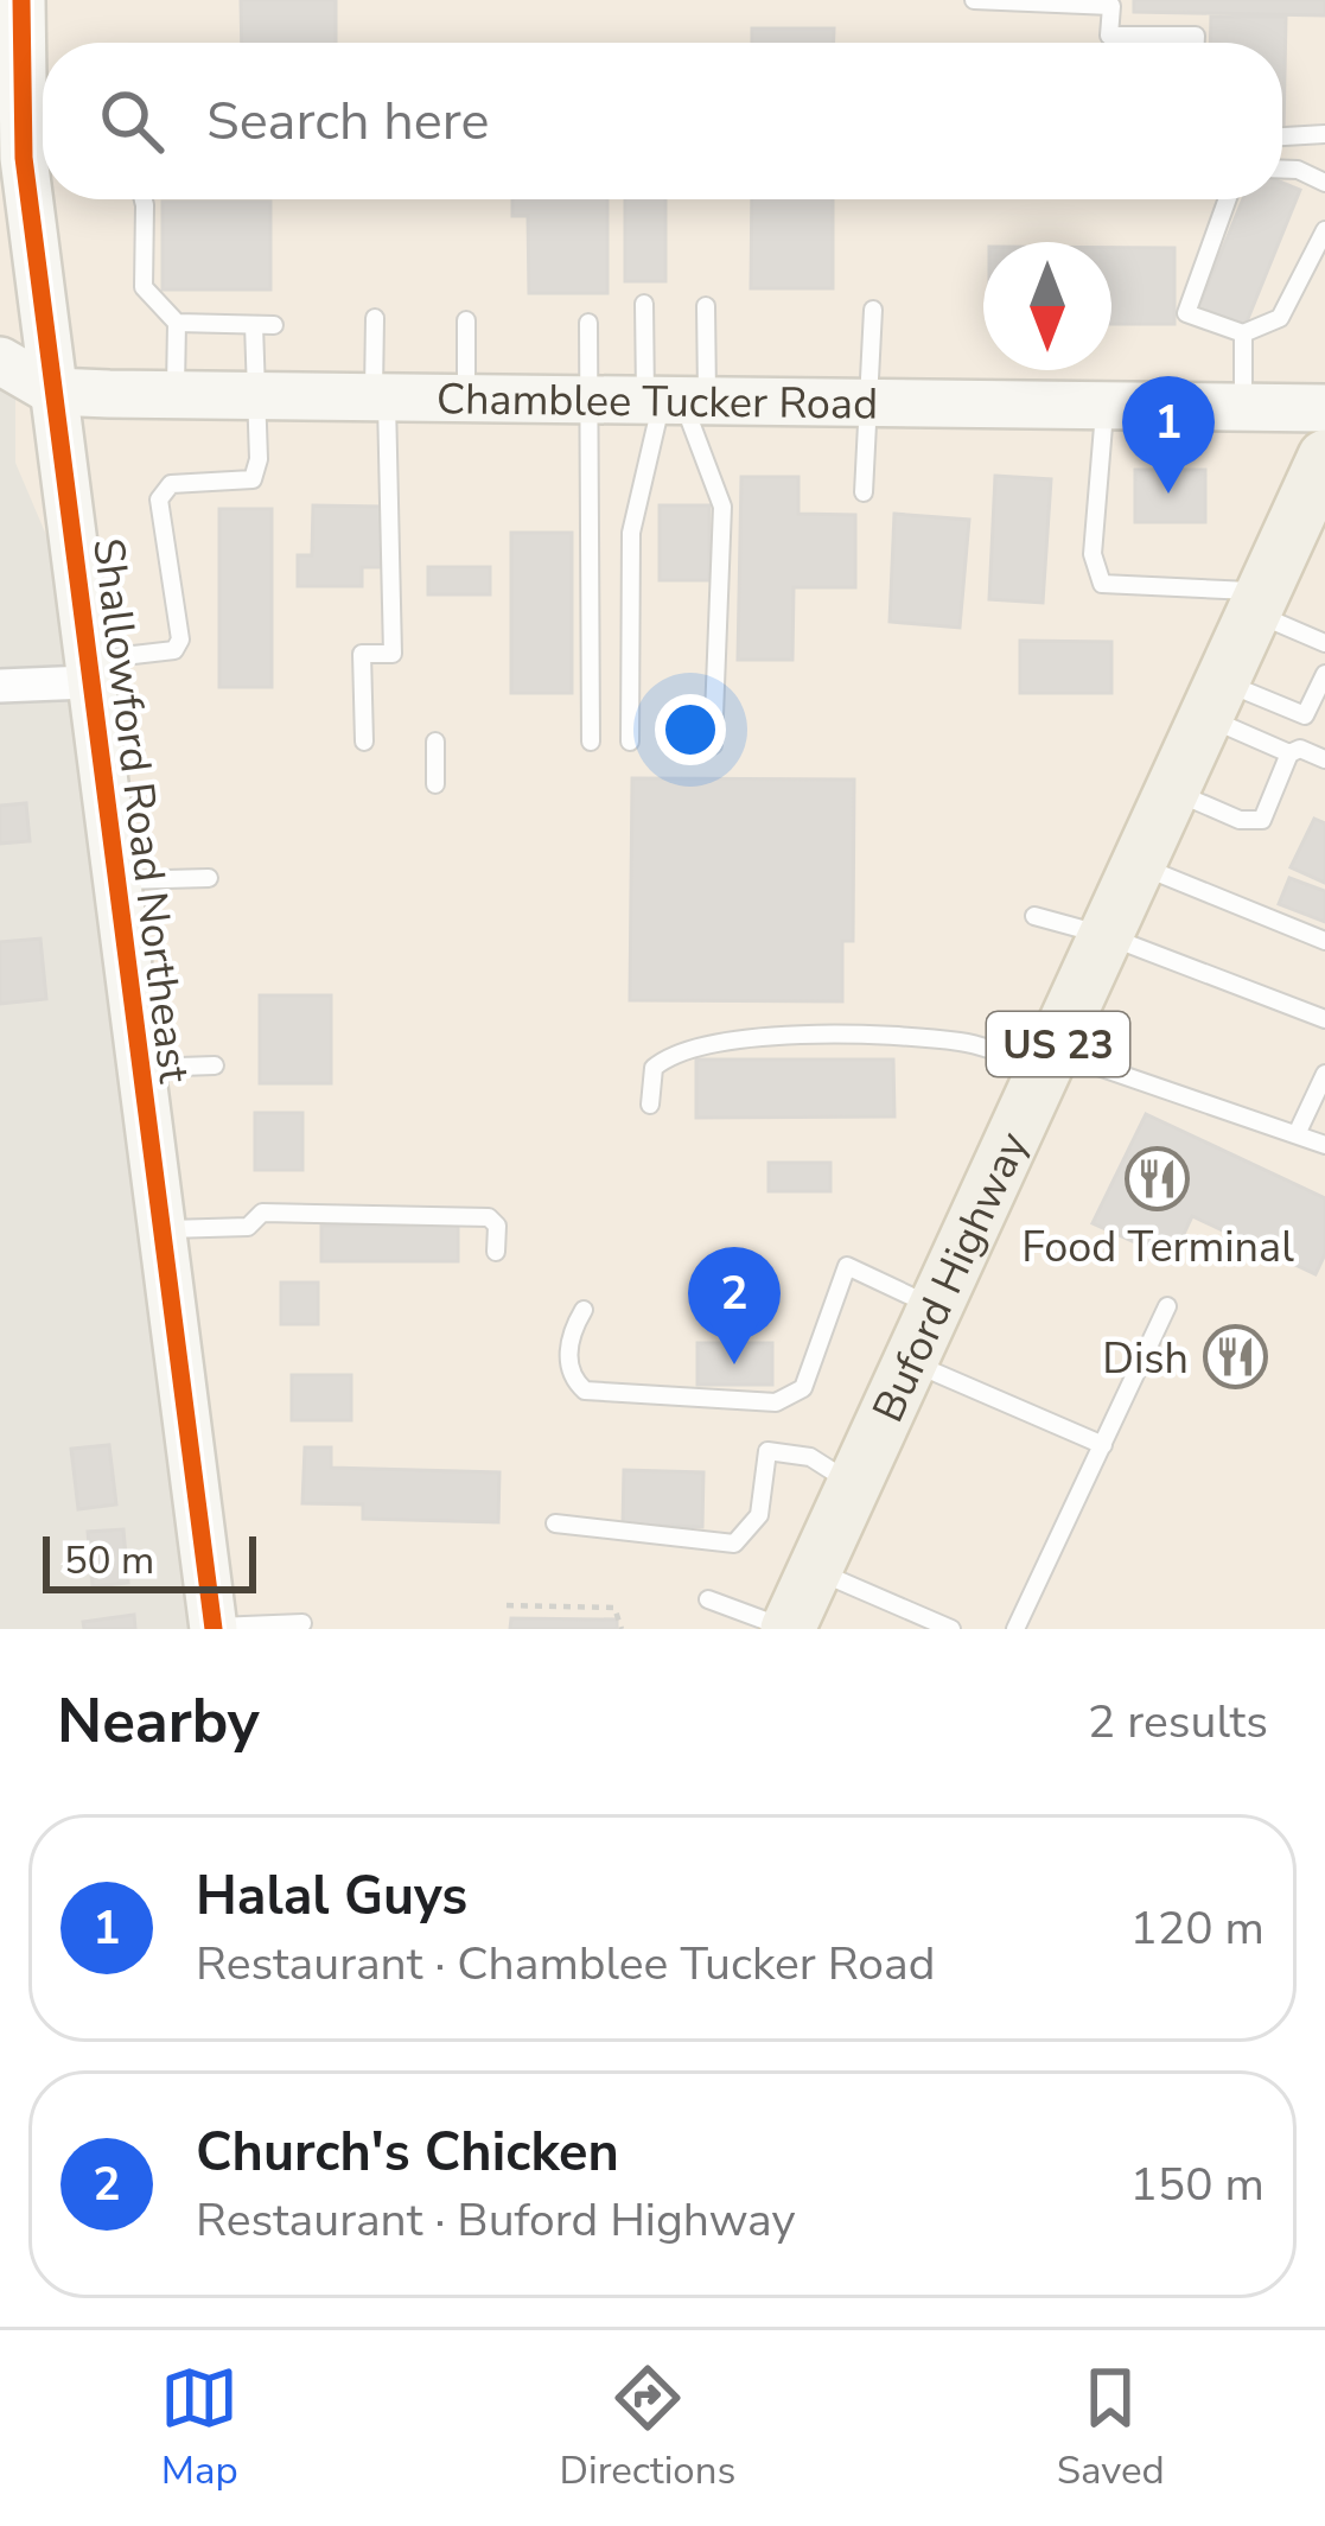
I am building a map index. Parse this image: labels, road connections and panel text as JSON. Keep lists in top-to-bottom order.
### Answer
{
  "streets": {
    "main road": ["US 23", "Buford Highway"],
    "street": ["Chamblee Tucker Road", "Shallowford Road Northeast"]
  },
  "crossings": [
    ["Chamblee Tucker Road", "Shallowford Road Northeast"]
  ],
  "places": {
    "restaurant": ["Food Terminal", "Dish"]
  },
  "scale_bar": "50 m",
  "north": "bottom",
  "page": {
    "search": "Search here",
    "pins": ["1", "2"],
    "scale": "50 m",
    "heading": ["Nearby", "2 results"],
    "list": [
      {
        "mark": "1",
        "name": "Halal Guys",
        "note": "Restaurant · Chamblee Tucker Road",
        "value": "120 m"
      },
      {
        "mark": "2",
        "name": "Church's Chicken",
        "note": "Restaurant · Buford Highway",
        "value": "150 m"
      }
    ],
    "nav": ["Map", "Directions", "Saved"]
  }
}
